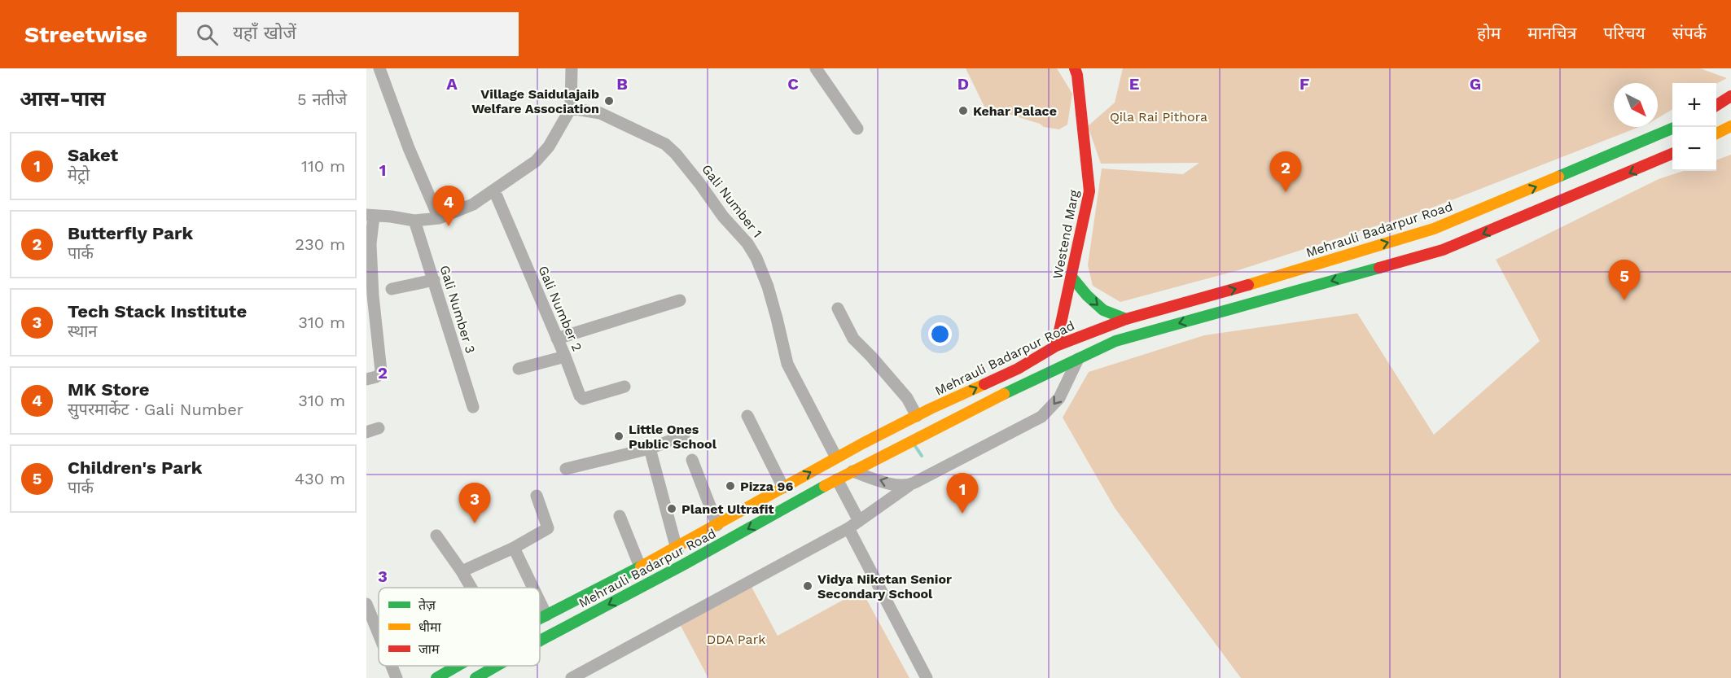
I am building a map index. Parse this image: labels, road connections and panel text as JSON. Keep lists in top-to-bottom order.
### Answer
{
  "streets": {
    "main road": ["Mehrauli Badarpur Road", "Westend Marg"],
    "street": ["Gali Number 1", "Gali Number 2", "Gali Number 3"]
  },
  "crossings": [
    ["Gali Number 1", "Mehrauli Badarpur Road"],
    ["Mehrauli Badarpur Road", "Westend Marg"]
  ],
  "parks": ["Qila Rai Pithora", "DDA Park"],
  "places": [
    "Village Saidulajaib Welfare Association",
    "Kehar Palace",
    "Little Ones Public School",
    "Pizza 96",
    "Planet Ultrafit",
    "Vidya Niketan Senior Secondary School"
  ],
  "legend": ["तेज़", "धीमा", "जाम"],
  "north": "bottom right",
  "page": {
    "header": "Streetwise",
    "search": "यहाँ खोजें",
    "nav": [
      "होम",
      "मानचित्र",
      "परिचय",
      "संपर्क"
    ],
    "heading": ["आस-पास", "5 नतीजे"],
    "map_buttons": ["+", "−"],
    "list": [
      {
        "mark": "1",
        "name": "Saket",
        "note": "मेट्रो",
        "value": "110 m"
      },
      {
        "mark": "2",
        "name": "Butterfly Park",
        "note": "पार्क",
        "value": "230 m"
      },
      {
        "mark": "3",
        "name": "Tech Stack Institute",
        "note": "स्थान",
        "value": "310 m"
      },
      {
        "mark": "4",
        "name": "MK Store",
        "note": "सुपरमार्केट · Gali Number",
        "value": "310 m"
      },
      {
        "mark": "5",
        "name": "Children's Park",
        "note": "पार्क",
        "value": "430 m"
      }
    ],
    "pins": [
      "2",
      "4",
      "5",
      "1",
      "3"
    ]
  },
  "grid": {
    "columns": [
      "A",
      "B",
      "C",
      "D",
      "E",
      "F",
      "G"
    ],
    "rows": ["1", "2", "3"]
  }
}
